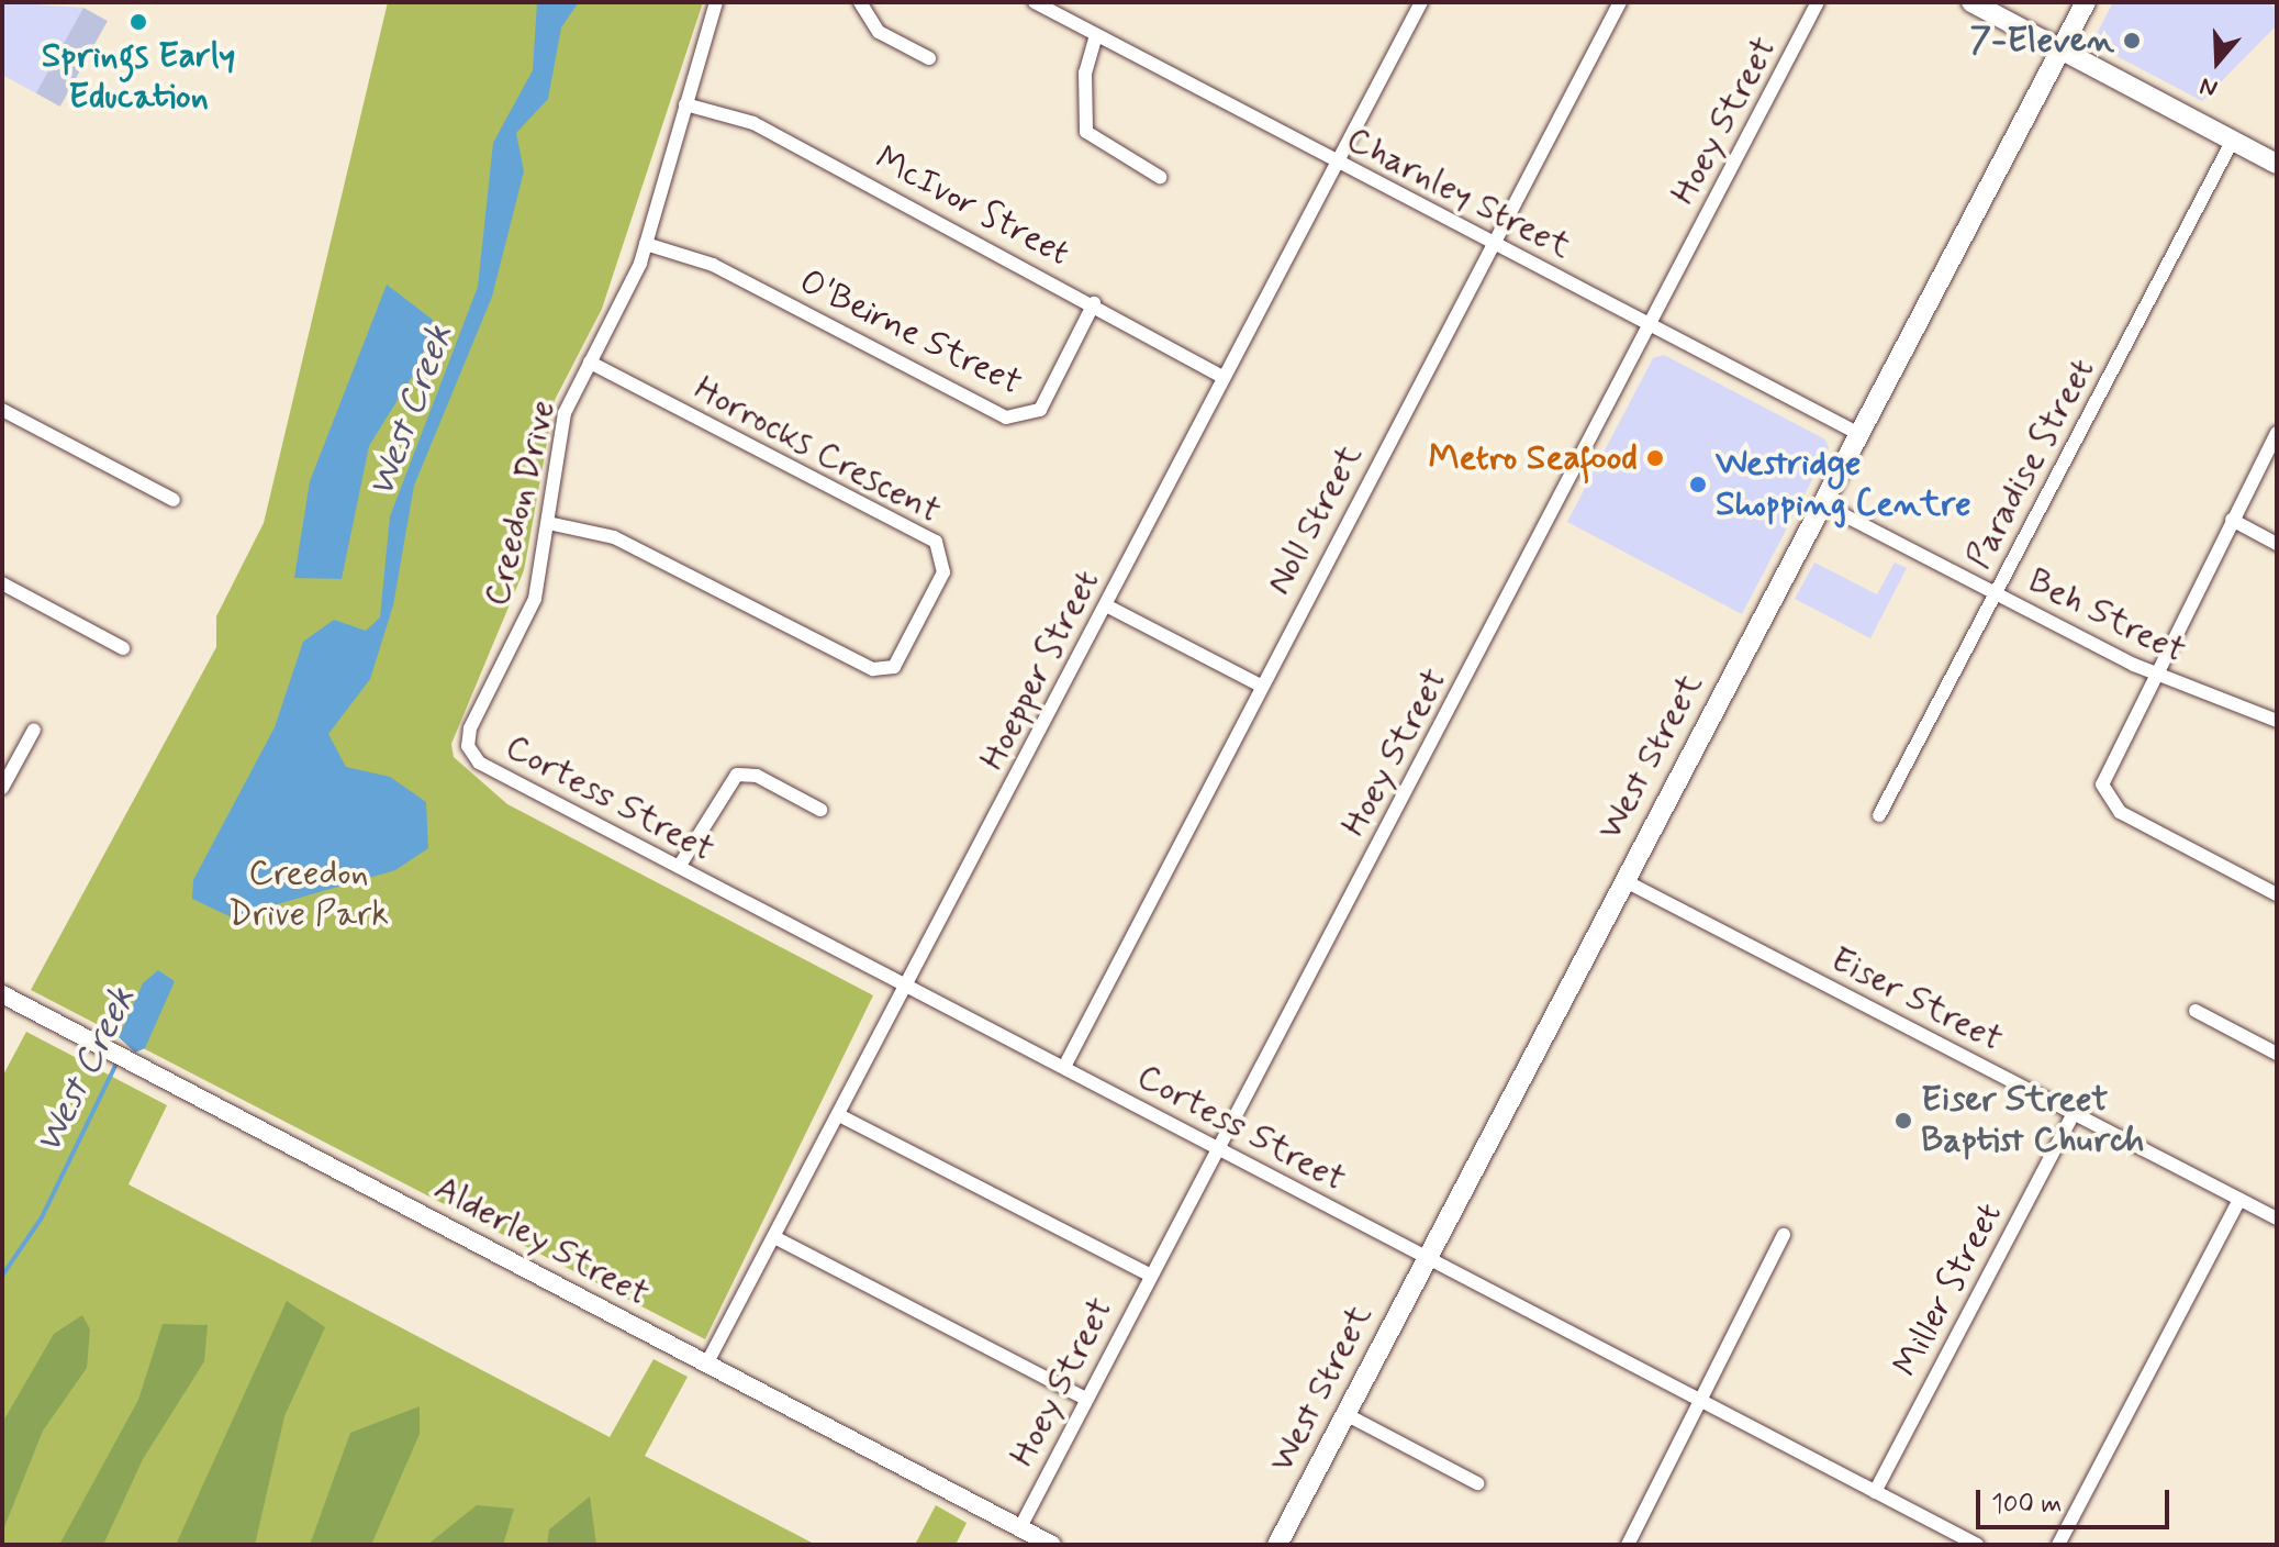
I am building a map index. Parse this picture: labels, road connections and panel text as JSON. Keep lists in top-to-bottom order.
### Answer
{
  "streets": {
    "main road": ["West Street"],
    "street": [
      "Hoey Street",
      "Charnley Street",
      "McIvor Street",
      "O'Beirne Street",
      "Horrocks Crescent",
      "Paradise Street",
      "Creedon Drive",
      "Noll Street",
      "Beh Street",
      "Hoepper Street",
      "Cortess Street",
      "Eiser Street",
      "Alderley Street",
      "Miller Street"
    ]
  },
  "crossings": [
    ["Hoey Street", "Charnley Street"],
    ["Hoey Street", "Cortess Street"],
    ["Hoey Street", "Alderley Street"],
    ["Charnley Street", "Noll Street"],
    ["Charnley Street", "Hoepper Street"],
    ["Charnley Street", "West Street"],
    ["McIvor Street", "O'Beirne Street"],
    ["McIvor Street", "Creedon Drive"],
    ["McIvor Street", "Hoepper Street"],
    ["O'Beirne Street", "Creedon Drive"],
    ["Horrocks Crescent", "Creedon Drive"],
    ["Paradise Street", "Beh Street"],
    ["Creedon Drive", "Cortess Street"],
    ["Noll Street", "Cortess Street"],
    ["Beh Street", "West Street"],
    ["Hoepper Street", "Cortess Street"],
    ["Hoepper Street", "Alderley Street"],
    ["West Street", "Cortess Street"],
    ["West Street", "Eiser Street"],
    ["Cortess Street", "Miller Street"],
    ["Eiser Street", "Miller Street"]
  ],
  "water": ["West Creek"],
  "parks": ["Creedon Drive Park"],
  "places": [
    "Springs Early Education",
    "7-Eleven",
    "Metro Seafood",
    "Westridge Shopping Centre",
    "Eiser Street Baptist Church"
  ],
  "scale_bar": "100 m",
  "north": "bottom"
}
